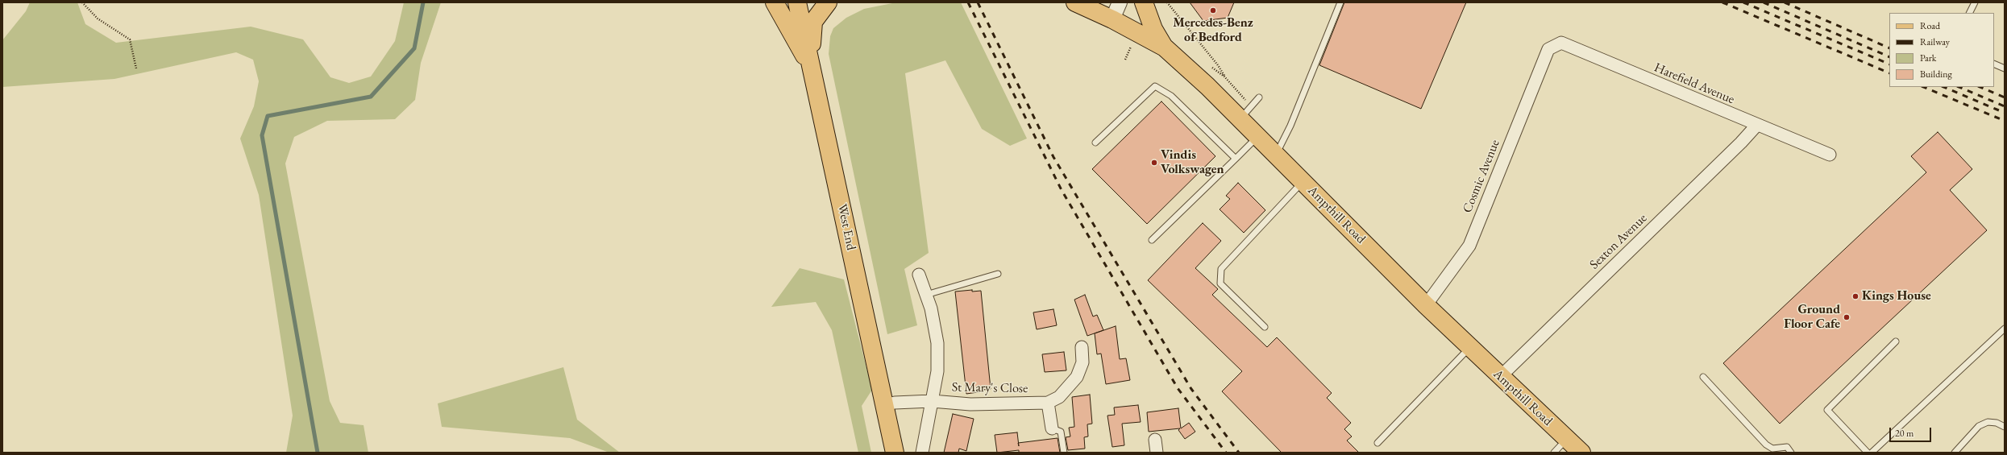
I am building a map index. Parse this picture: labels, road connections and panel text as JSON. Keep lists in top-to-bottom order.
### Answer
{
  "streets": {
    "main road": ["Ampthill Road", "West End"],
    "street": [
      "Harefield Avenue",
      "Cosmic Avenue",
      "Sexton Avenue",
      "St Mary's Close"
    ]
  },
  "crossings": [
    ["Harefield Avenue", "Cosmic Avenue"],
    ["Harefield Avenue", "Sexton Avenue"],
    ["Cosmic Avenue", "Ampthill Road"],
    ["Ampthill Road", "Sexton Avenue"]
  ],
  "places": [
    "Mercedes-Benz of Bedford",
    "Vindis Volkswagen",
    "Kings House",
    "Ground Floor Cafe"
  ],
  "legend": [
    "Road",
    "Railway",
    "Park",
    "Building"
  ],
  "scale_bar": "20 m"
}
